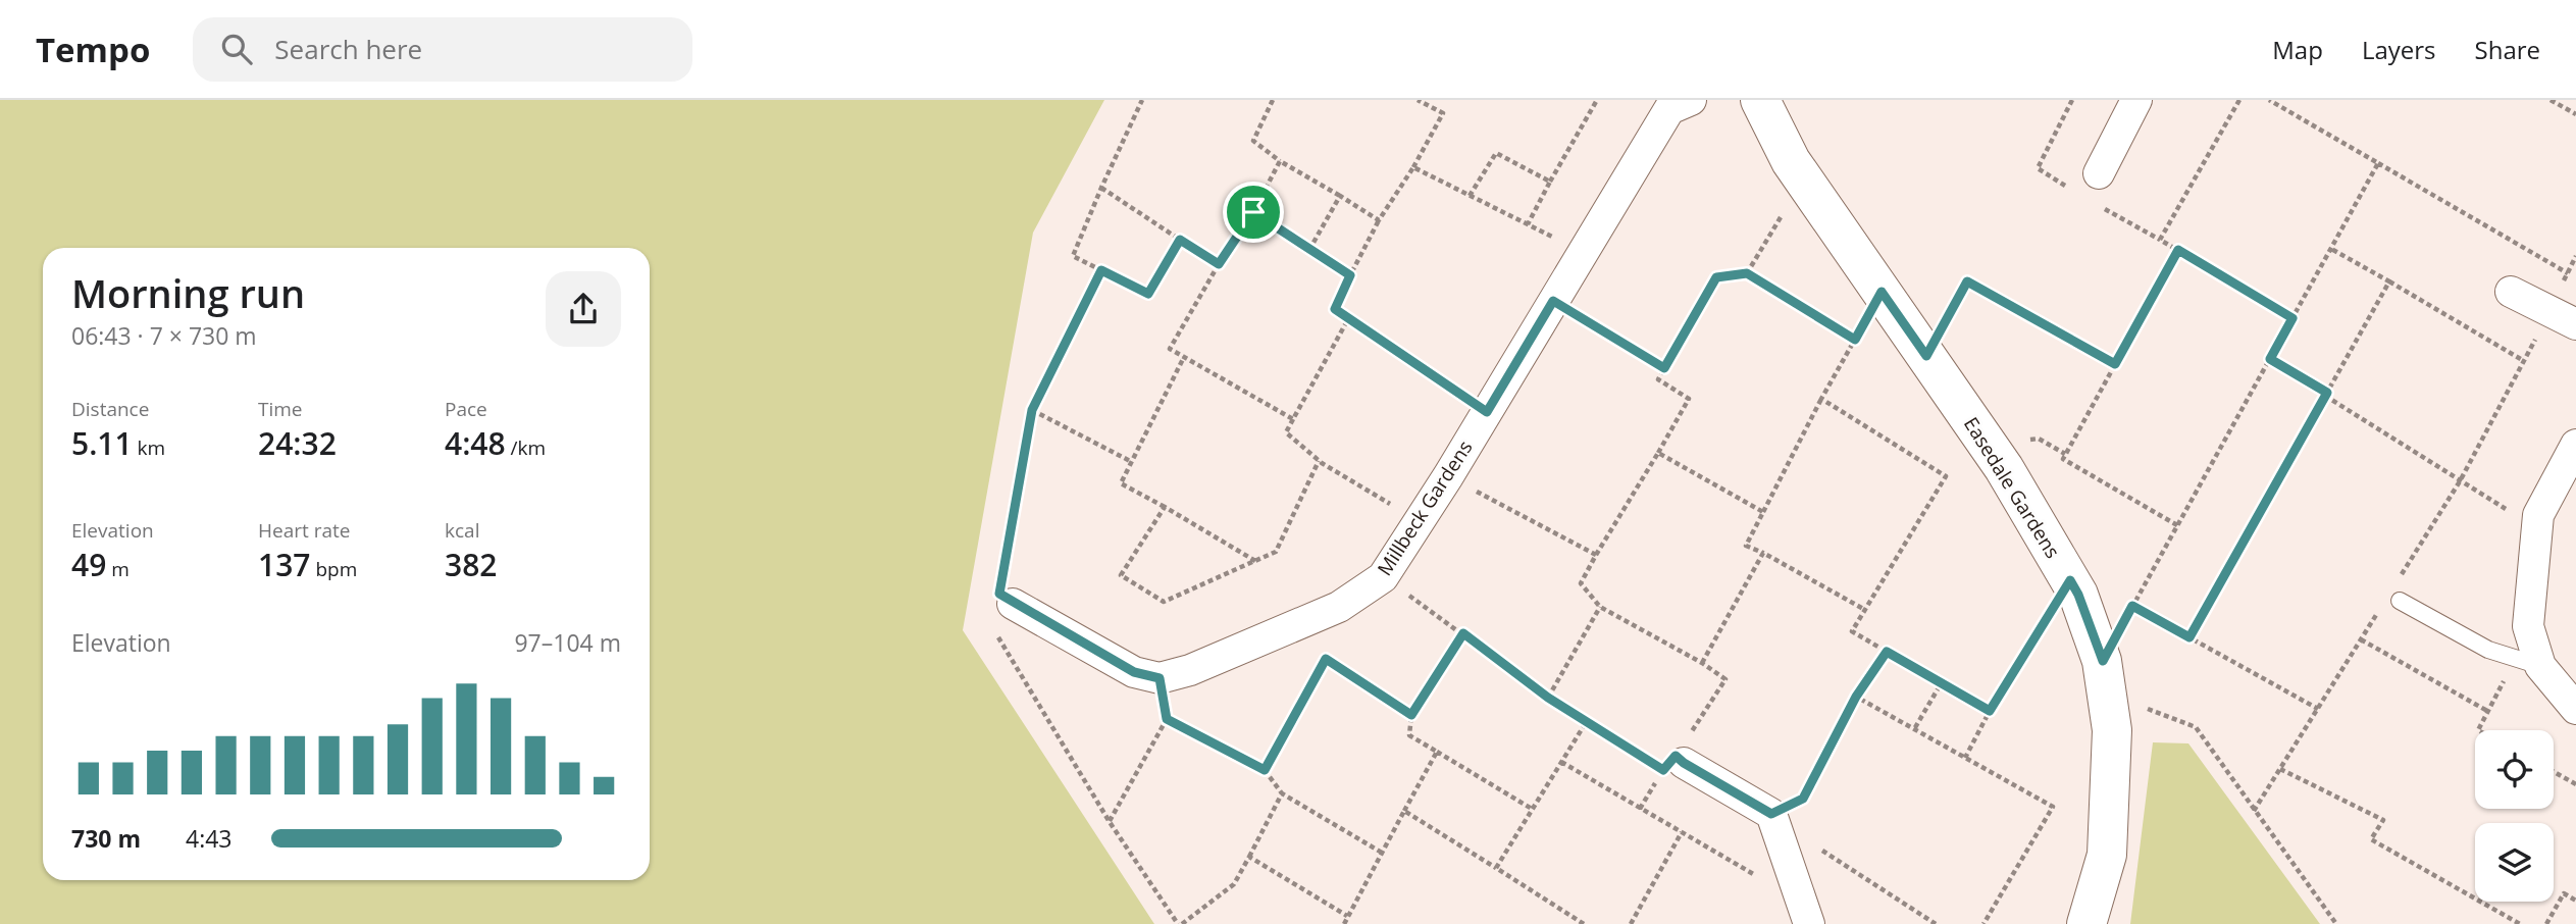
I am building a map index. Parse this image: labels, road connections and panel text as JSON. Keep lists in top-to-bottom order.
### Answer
{
  "streets": {
    "street": ["Easedale Gardens", "Millbeck Gardens"]
  },
  "page": {
    "header": "Tempo",
    "search": "Search here",
    "nav": ["Map", "Layers", "Share"],
    "heading": ["Morning run", "06:43 · 7 × 730 m"],
    "stats": [
      ["Distance", "5.11 km"],
      ["Time", "24:32"],
      ["Pace", "4:48 /km"],
      ["Elevation", "49 m"],
      ["Heart rate", "137 bpm"],
      ["kcal", "382"]
    ],
    "chart": ["Elevation", "97–104 m"],
    "list": [
      {
        "name": "730 m",
        "note": "4:43"
      }
    ]
  }
}
